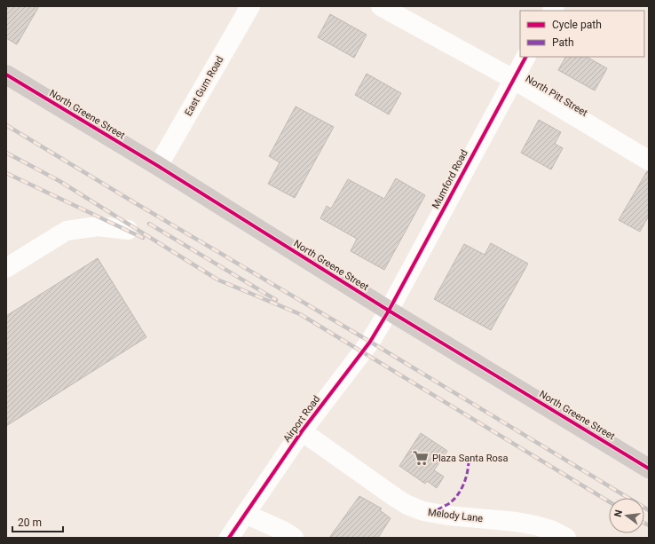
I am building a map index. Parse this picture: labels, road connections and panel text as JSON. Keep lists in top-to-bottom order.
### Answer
{
  "streets": {
    "main road": ["North Greene Street"],
    "street": [
      "East Gum Road",
      "North Pitt Street",
      "Mumford Road",
      "Airport Road",
      "Melody Lane"
    ]
  },
  "crossings": [
    ["East Gum Road", "North Greene Street"],
    ["North Pitt Street", "Mumford Road"],
    ["North Greene Street", "Mumford Road"],
    ["North Greene Street", "Airport Road"],
    ["Mumford Road", "Airport Road"],
    ["Airport Road", "Melody Lane"]
  ],
  "places": {
    "supermarket": ["Plaza Santa Rosa"]
  },
  "legend": ["Cycle path", "Path"],
  "scale_bar": "20 m",
  "north": "left"
}
